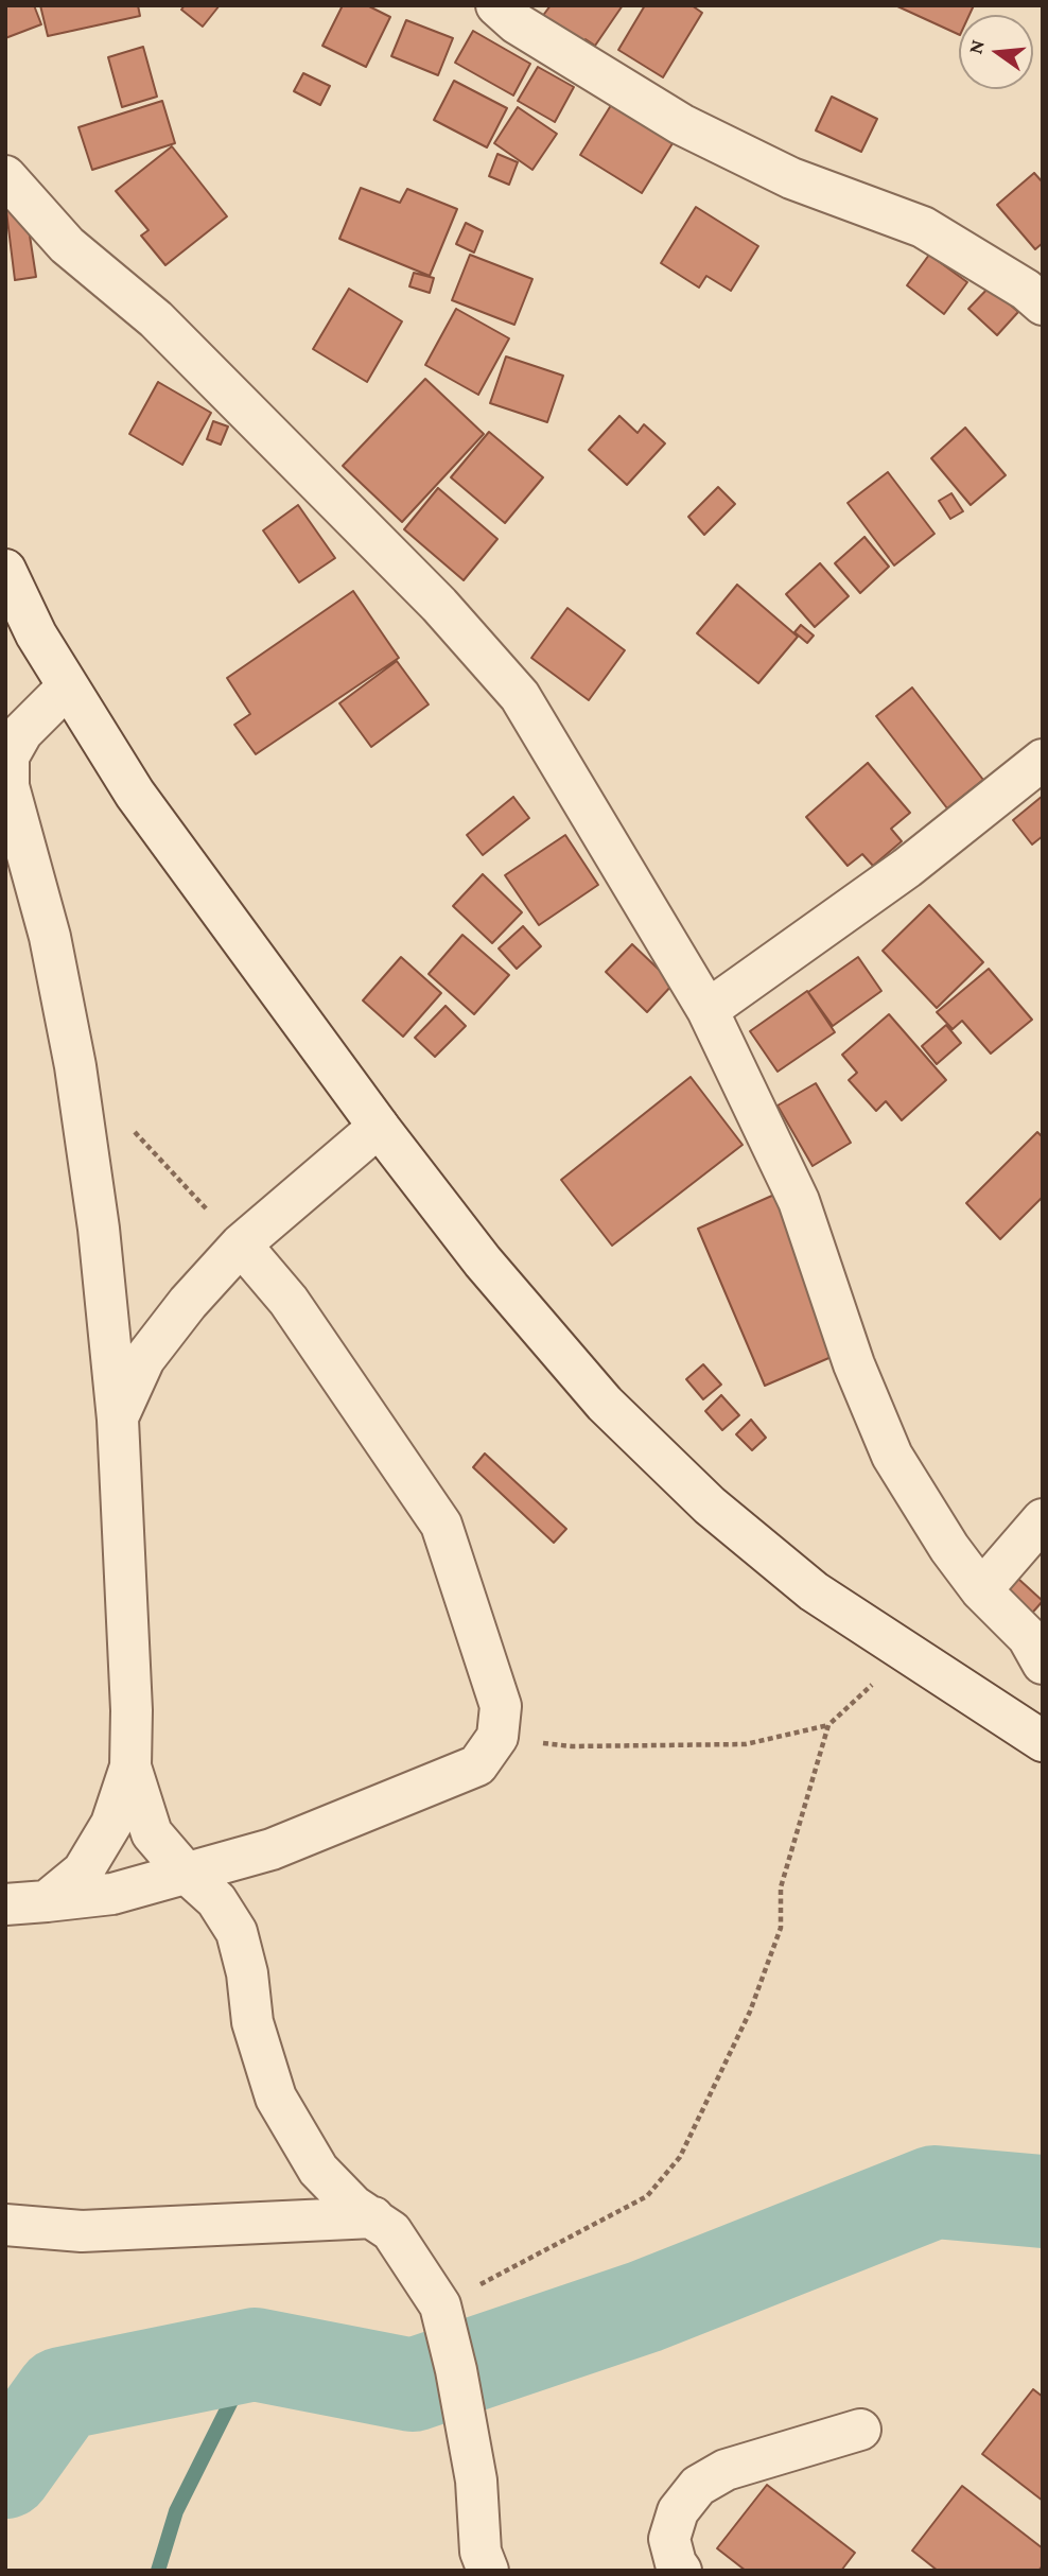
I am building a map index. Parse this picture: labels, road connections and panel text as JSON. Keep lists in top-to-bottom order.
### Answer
{
  "north": "left"
}
